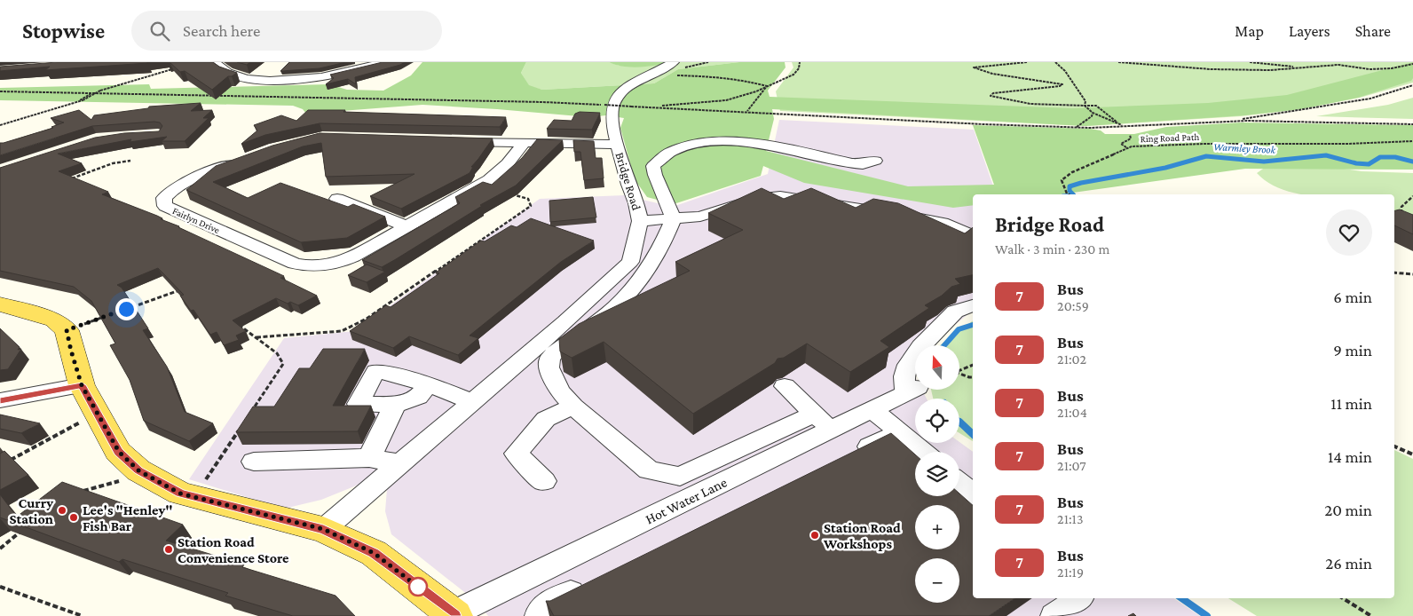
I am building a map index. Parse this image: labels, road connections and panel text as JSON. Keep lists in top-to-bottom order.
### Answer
{
  "streets": {
    "street": ["Bridge Road", "Fairlyn Drive", "Hot Water Lane"],
    "path": ["Ring Road Path"]
  },
  "water": ["Warmley Brook"],
  "places": [
    "Curry Station",
    "Lee's \"Henley\" Fish Bar",
    "Station Road Workshops",
    "Station Road Convenience Store"
  ],
  "lines": ["bus line 7"],
  "north": "top",
  "page": {
    "header": "Stopwise",
    "search": "Search here",
    "nav": ["Map", "Layers", "Share"],
    "heading": ["Bridge Road", "Walk · 3 min · 230 m"],
    "list": [
      {
        "mark": "7",
        "name": "Bus",
        "note": "20:59",
        "value": "6 min"
      },
      {
        "mark": "7",
        "name": "Bus",
        "note": "21:02",
        "value": "9 min"
      },
      {
        "mark": "7",
        "name": "Bus",
        "note": "21:04",
        "value": "11 min"
      },
      {
        "mark": "7",
        "name": "Bus",
        "note": "21:07",
        "value": "14 min"
      },
      {
        "mark": "7",
        "name": "Bus",
        "note": "21:13",
        "value": "20 min"
      },
      {
        "mark": "7",
        "name": "Bus",
        "note": "21:19",
        "value": "26 min"
      }
    ],
    "map_buttons": ["+", "−"]
  }
}
